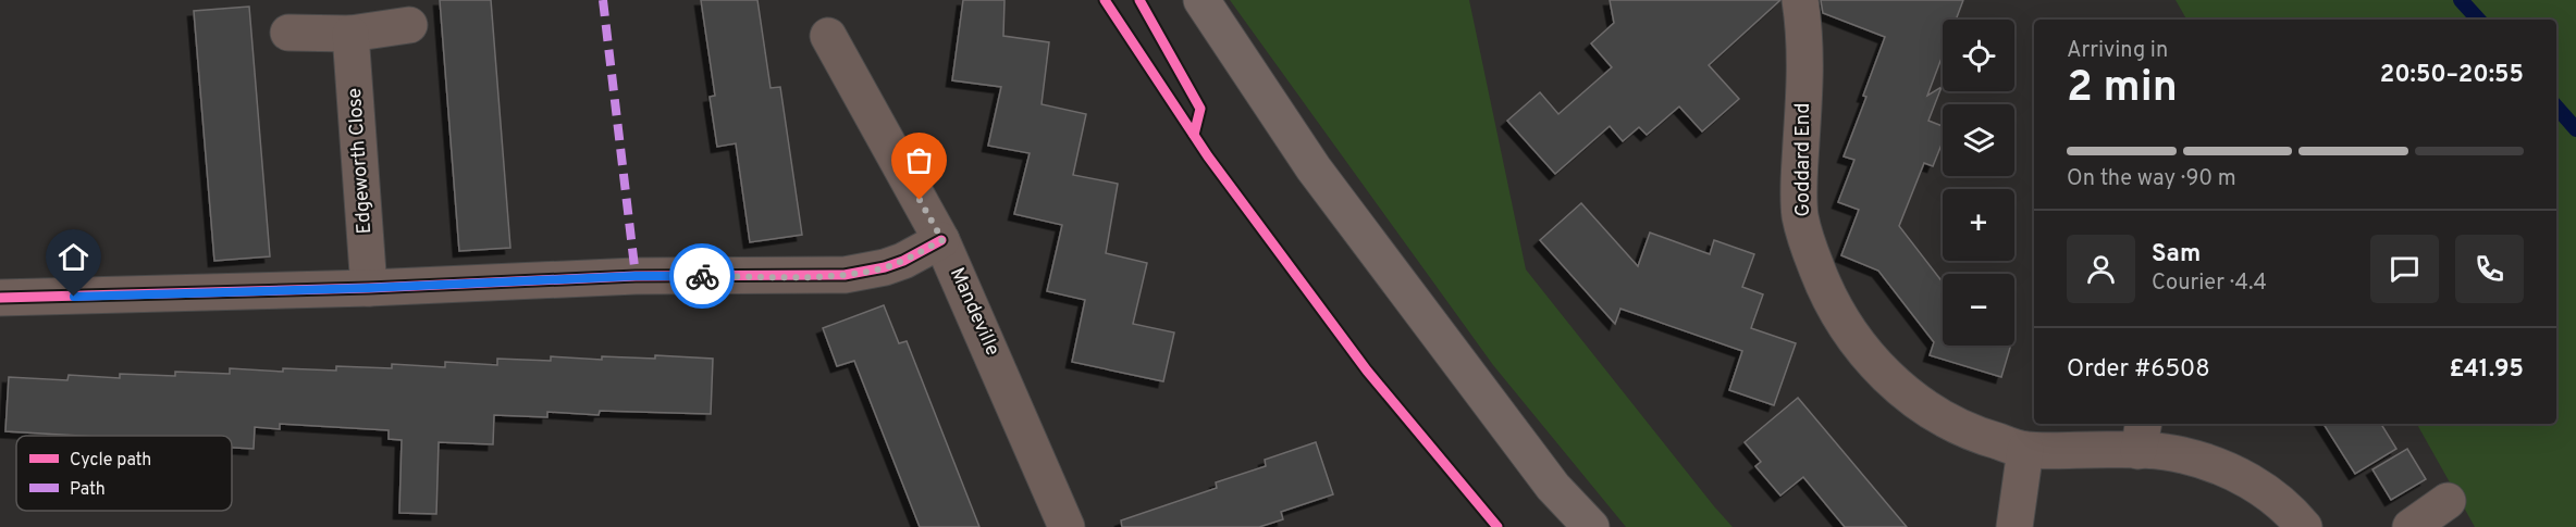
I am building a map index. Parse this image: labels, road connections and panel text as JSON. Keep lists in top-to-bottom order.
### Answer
{
  "streets": {
    "street": ["Goddard End", "Edgeworth Close", "Mandeville"]
  },
  "legend": ["Cycle path", "Path"],
  "page": {
    "map_buttons": ["+", "−"],
    "heading": ["2 min", "Arriving in", "20:50–20:55"],
    "panel": [
      "Sam",
      "Courier · 4.4",
      "Order #6508",
      "£41.95"
    ],
    "bar": "On the way · 90 m"
  }
}
